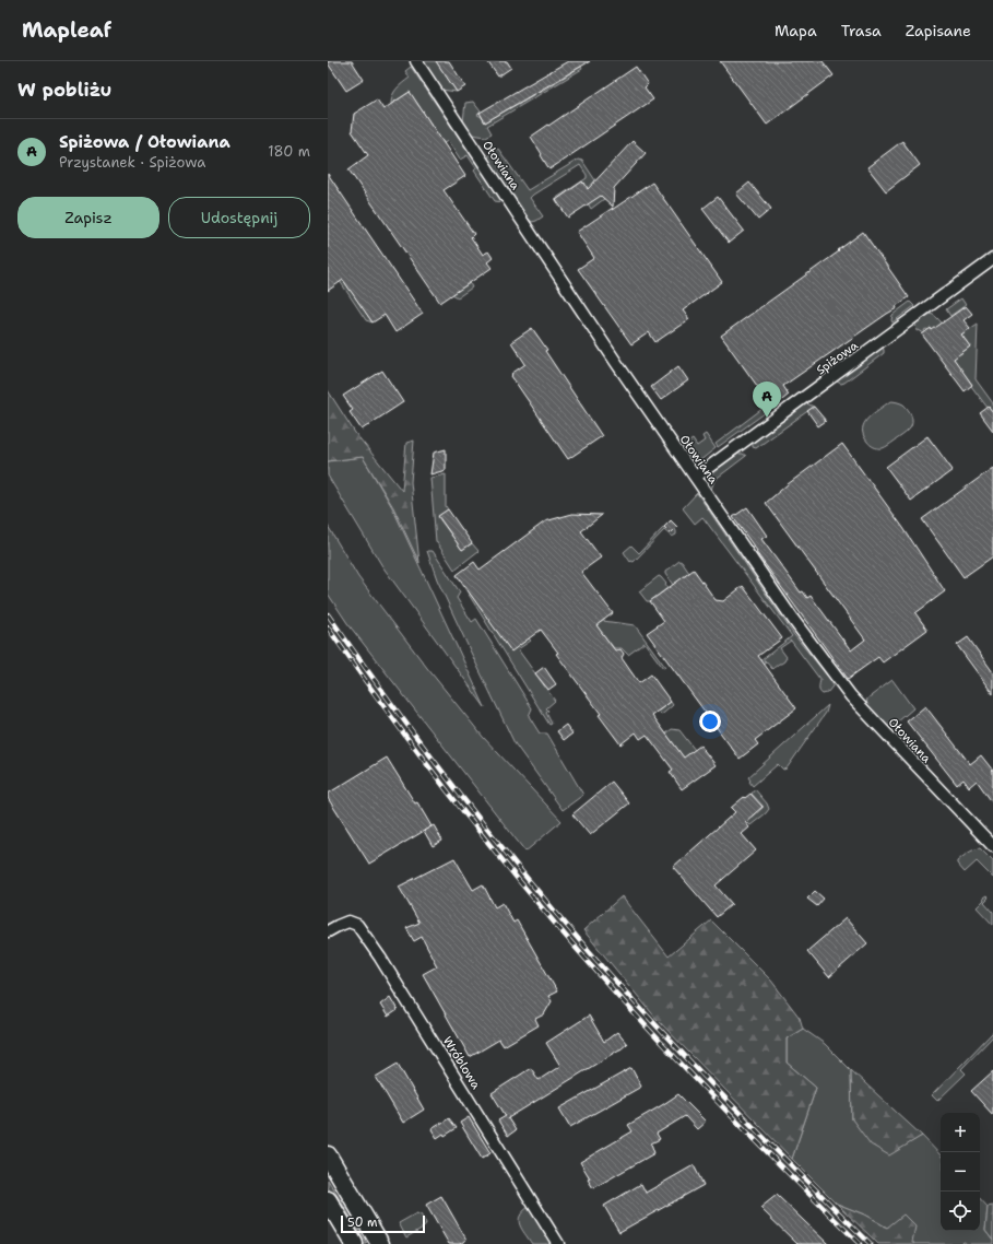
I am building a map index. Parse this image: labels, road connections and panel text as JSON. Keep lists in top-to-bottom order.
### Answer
{
  "streets": {
    "street": ["Ołowiana", "Spiżowa", "Wróblowa"]
  },
  "crossings": [
    ["Ołowiana", "Spiżowa"]
  ],
  "scale_bar": "50 m",
  "page": {
    "header": "Mapleaf",
    "nav": ["Mapa", "Trasa", "Zapisane"],
    "heading": "W pobliżu",
    "list": [
      {
        "mark": "A",
        "name": "Spiżowa / Ołowiana",
        "note": "Przystanek · Spiżowa",
        "value": "180 m"
      }
    ],
    "buttons": ["Zapisz", "Udostępnij"],
    "pins": "A",
    "map_buttons": ["+", "−"],
    "scale": "50 m"
  }
}
